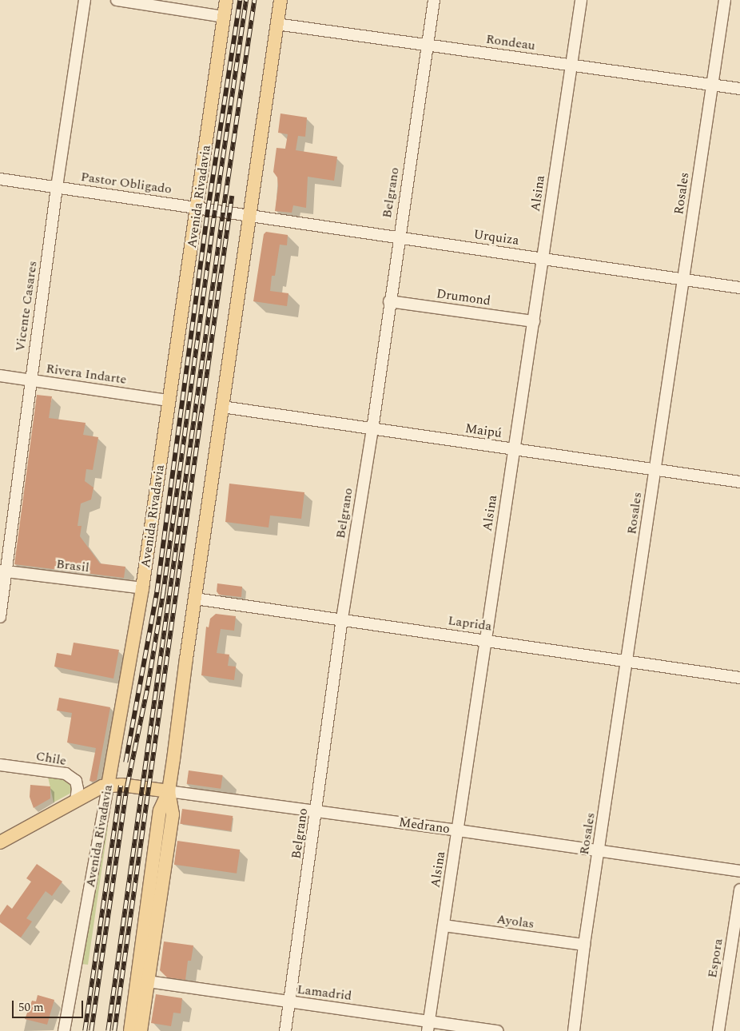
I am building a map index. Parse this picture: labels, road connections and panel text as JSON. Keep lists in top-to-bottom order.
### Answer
{
  "streets": {
    "main road": ["Avenida Rivadavia", "Medrano"],
    "street": [
      "Rondeau",
      "Pastor Obligado",
      "Belgrano",
      "Alsina",
      "Rosales",
      "Urquiza",
      "Drumond",
      "Vicente Casares",
      "Rivera Indarte",
      "Maipú",
      "Brasil",
      "Laprida",
      "Chile",
      "Ayolas",
      "Espora",
      "Lamadrid"
    ]
  },
  "crossings": [
    ["Rondeau", "Belgrano"],
    ["Rondeau", "Alsina"],
    ["Rondeau", "Rosales"],
    ["Pastor Obligado", "Avenida Rivadavia"],
    ["Pastor Obligado", "Urquiza"],
    ["Pastor Obligado", "Vicente Casares"],
    ["Belgrano", "Urquiza"],
    ["Belgrano", "Drumond"],
    ["Belgrano", "Maipú"],
    ["Belgrano", "Laprida"],
    ["Belgrano", "Medrano"],
    ["Belgrano", "Lamadrid"],
    ["Alsina", "Urquiza"],
    ["Alsina", "Drumond"],
    ["Alsina", "Maipú"],
    ["Alsina", "Laprida"],
    ["Alsina", "Medrano"],
    ["Alsina", "Ayolas"],
    ["Alsina", "Lamadrid"],
    ["Rosales", "Urquiza"],
    ["Rosales", "Maipú"],
    ["Rosales", "Laprida"],
    ["Rosales", "Medrano"],
    ["Rosales", "Ayolas"],
    ["Avenida Rivadavia", "Rivera Indarte"],
    ["Avenida Rivadavia", "Brasil"],
    ["Avenida Rivadavia", "Medrano"],
    ["Vicente Casares", "Rivera Indarte"],
    ["Vicente Casares", "Brasil"]
  ],
  "scale_bar": "50 m"
}
